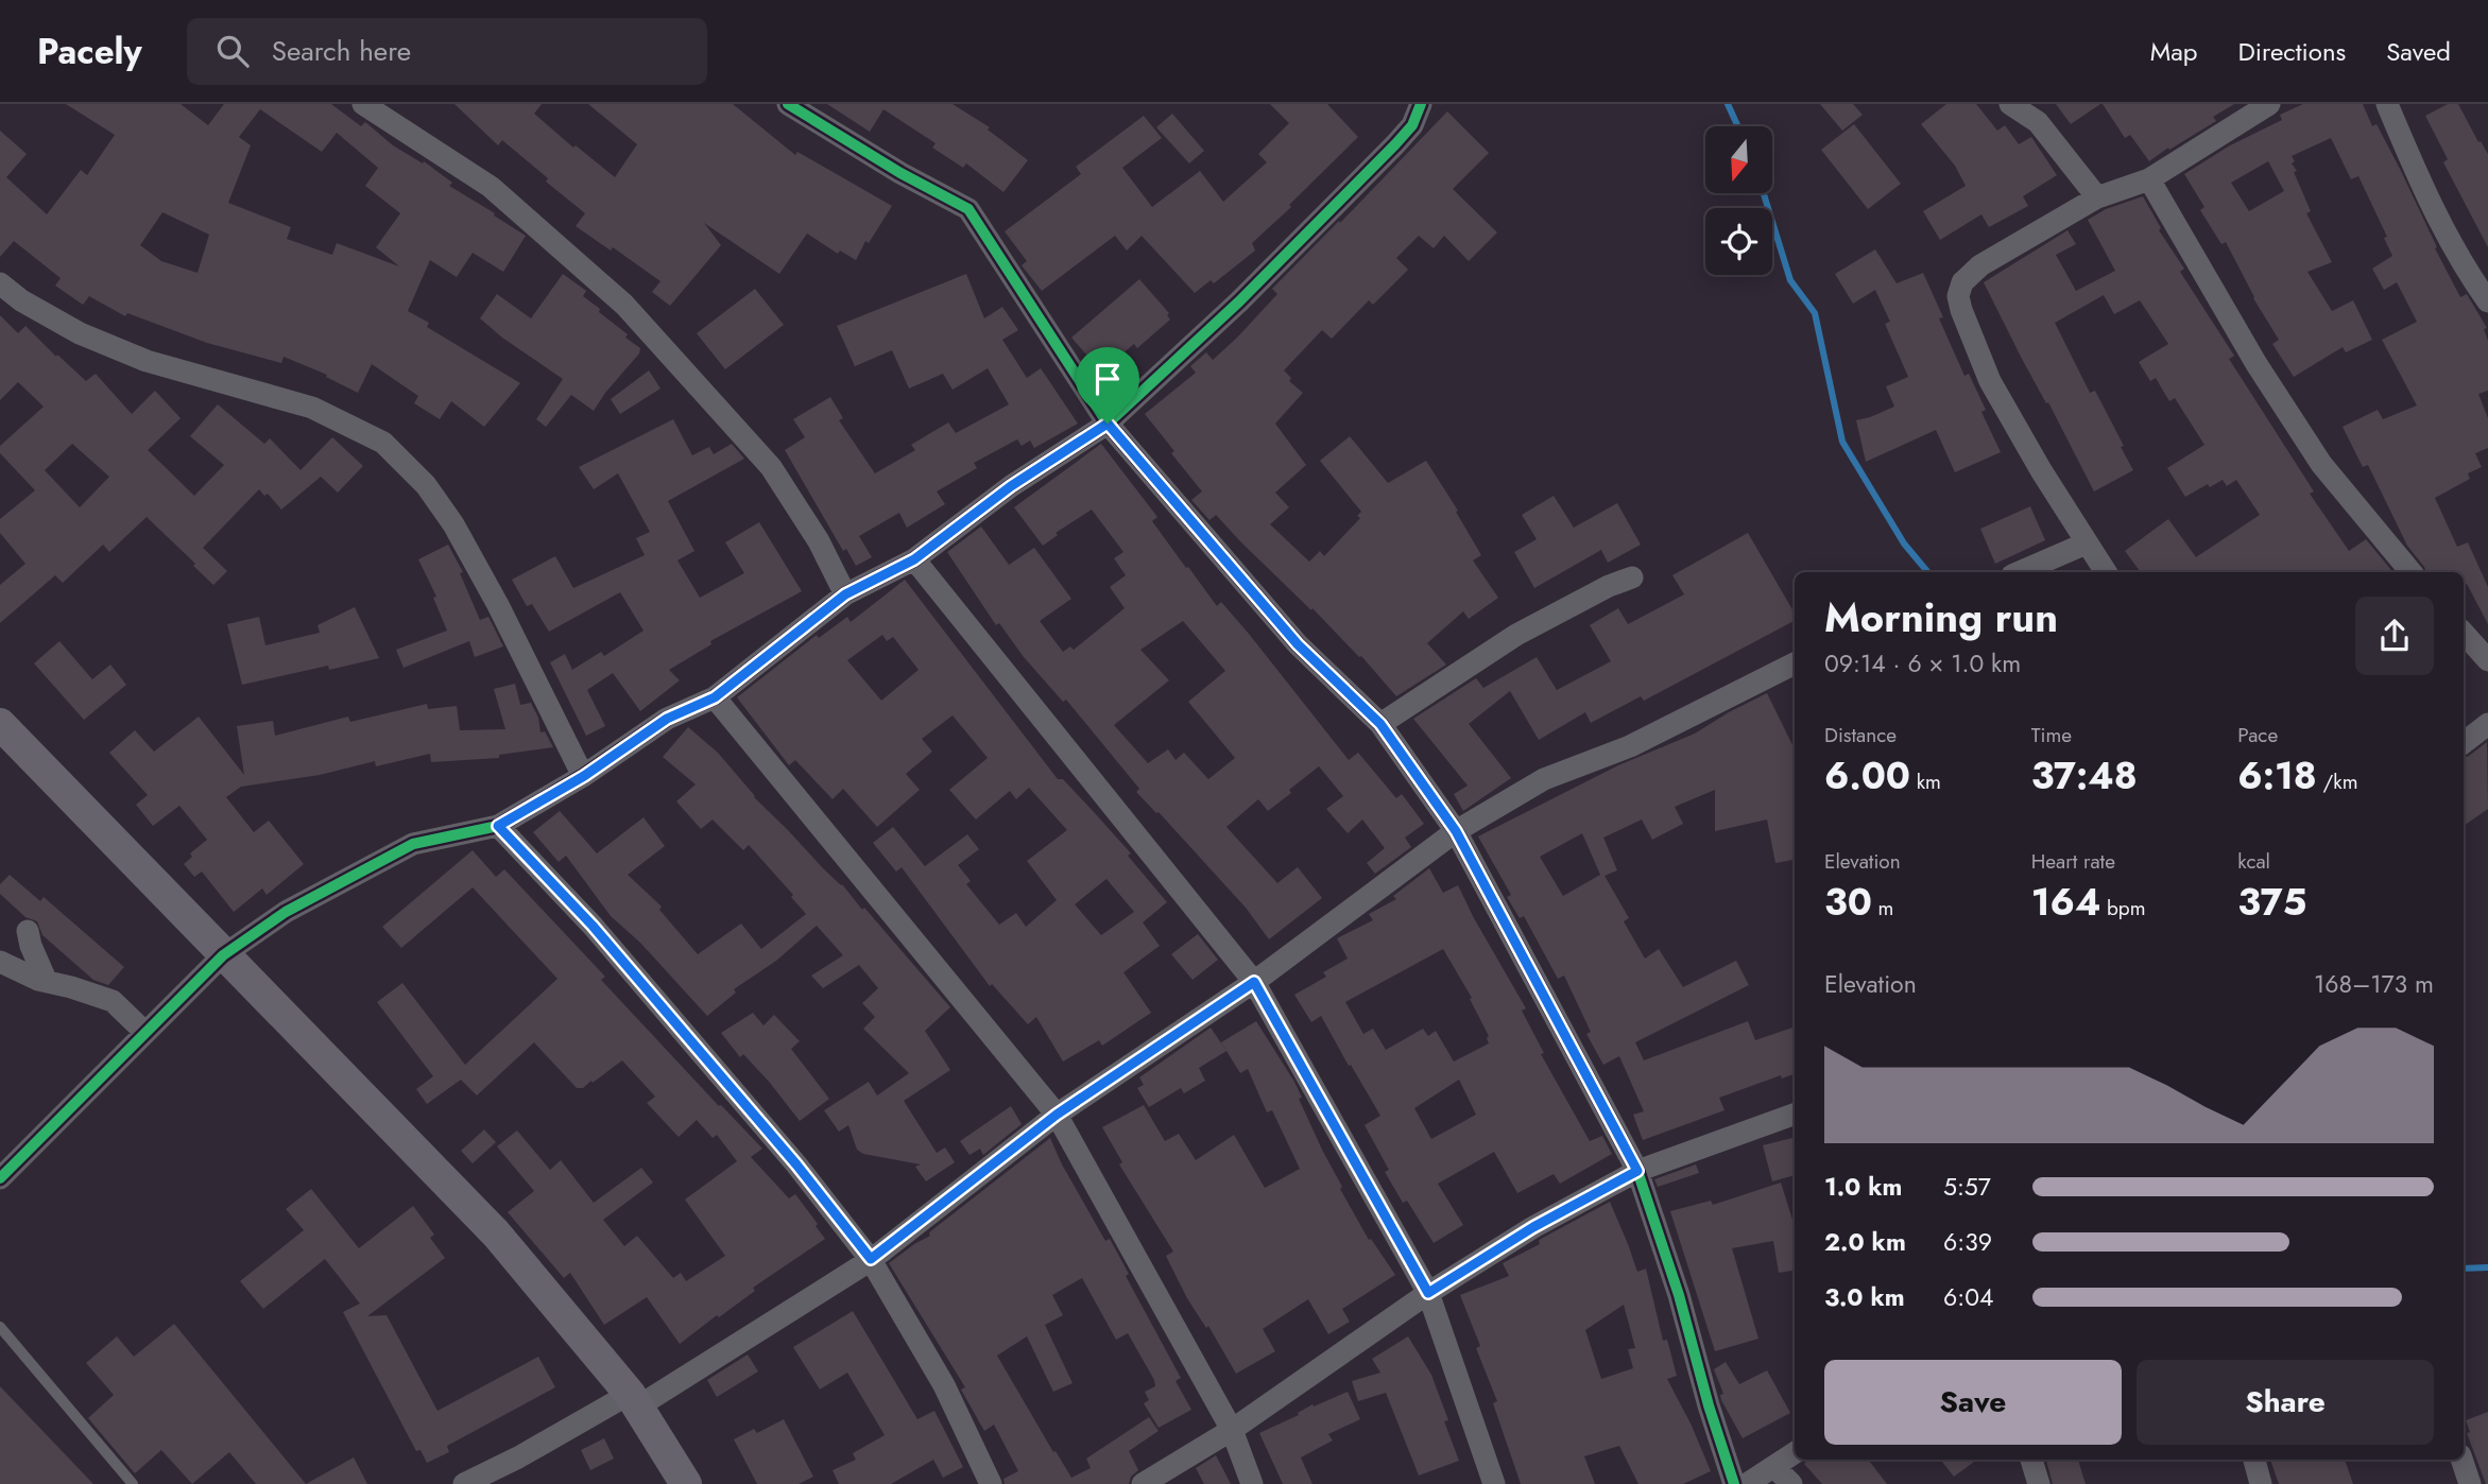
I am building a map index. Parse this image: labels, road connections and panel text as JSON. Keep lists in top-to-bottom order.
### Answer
{
  "north": "bottom",
  "page": {
    "header": "Pacely",
    "search": "Search here",
    "nav": ["Map", "Directions", "Saved"],
    "heading": ["Morning run", "09:14 · 6 × 1.0 km"],
    "stats": [
      ["Distance", "6.00 km"],
      ["Time", "37:48"],
      ["Pace", "6:18 /km"],
      ["Elevation", "30 m"],
      ["Heart rate", "164 bpm"],
      ["kcal", "375"]
    ],
    "chart": ["Elevation", "168–173 m"],
    "list": [
      {
        "name": "1.0 km",
        "note": "5:57"
      },
      {
        "name": "2.0 km",
        "note": "6:39"
      },
      {
        "name": "3.0 km",
        "note": "6:04"
      }
    ],
    "buttons": ["Save", "Share"]
  }
}
